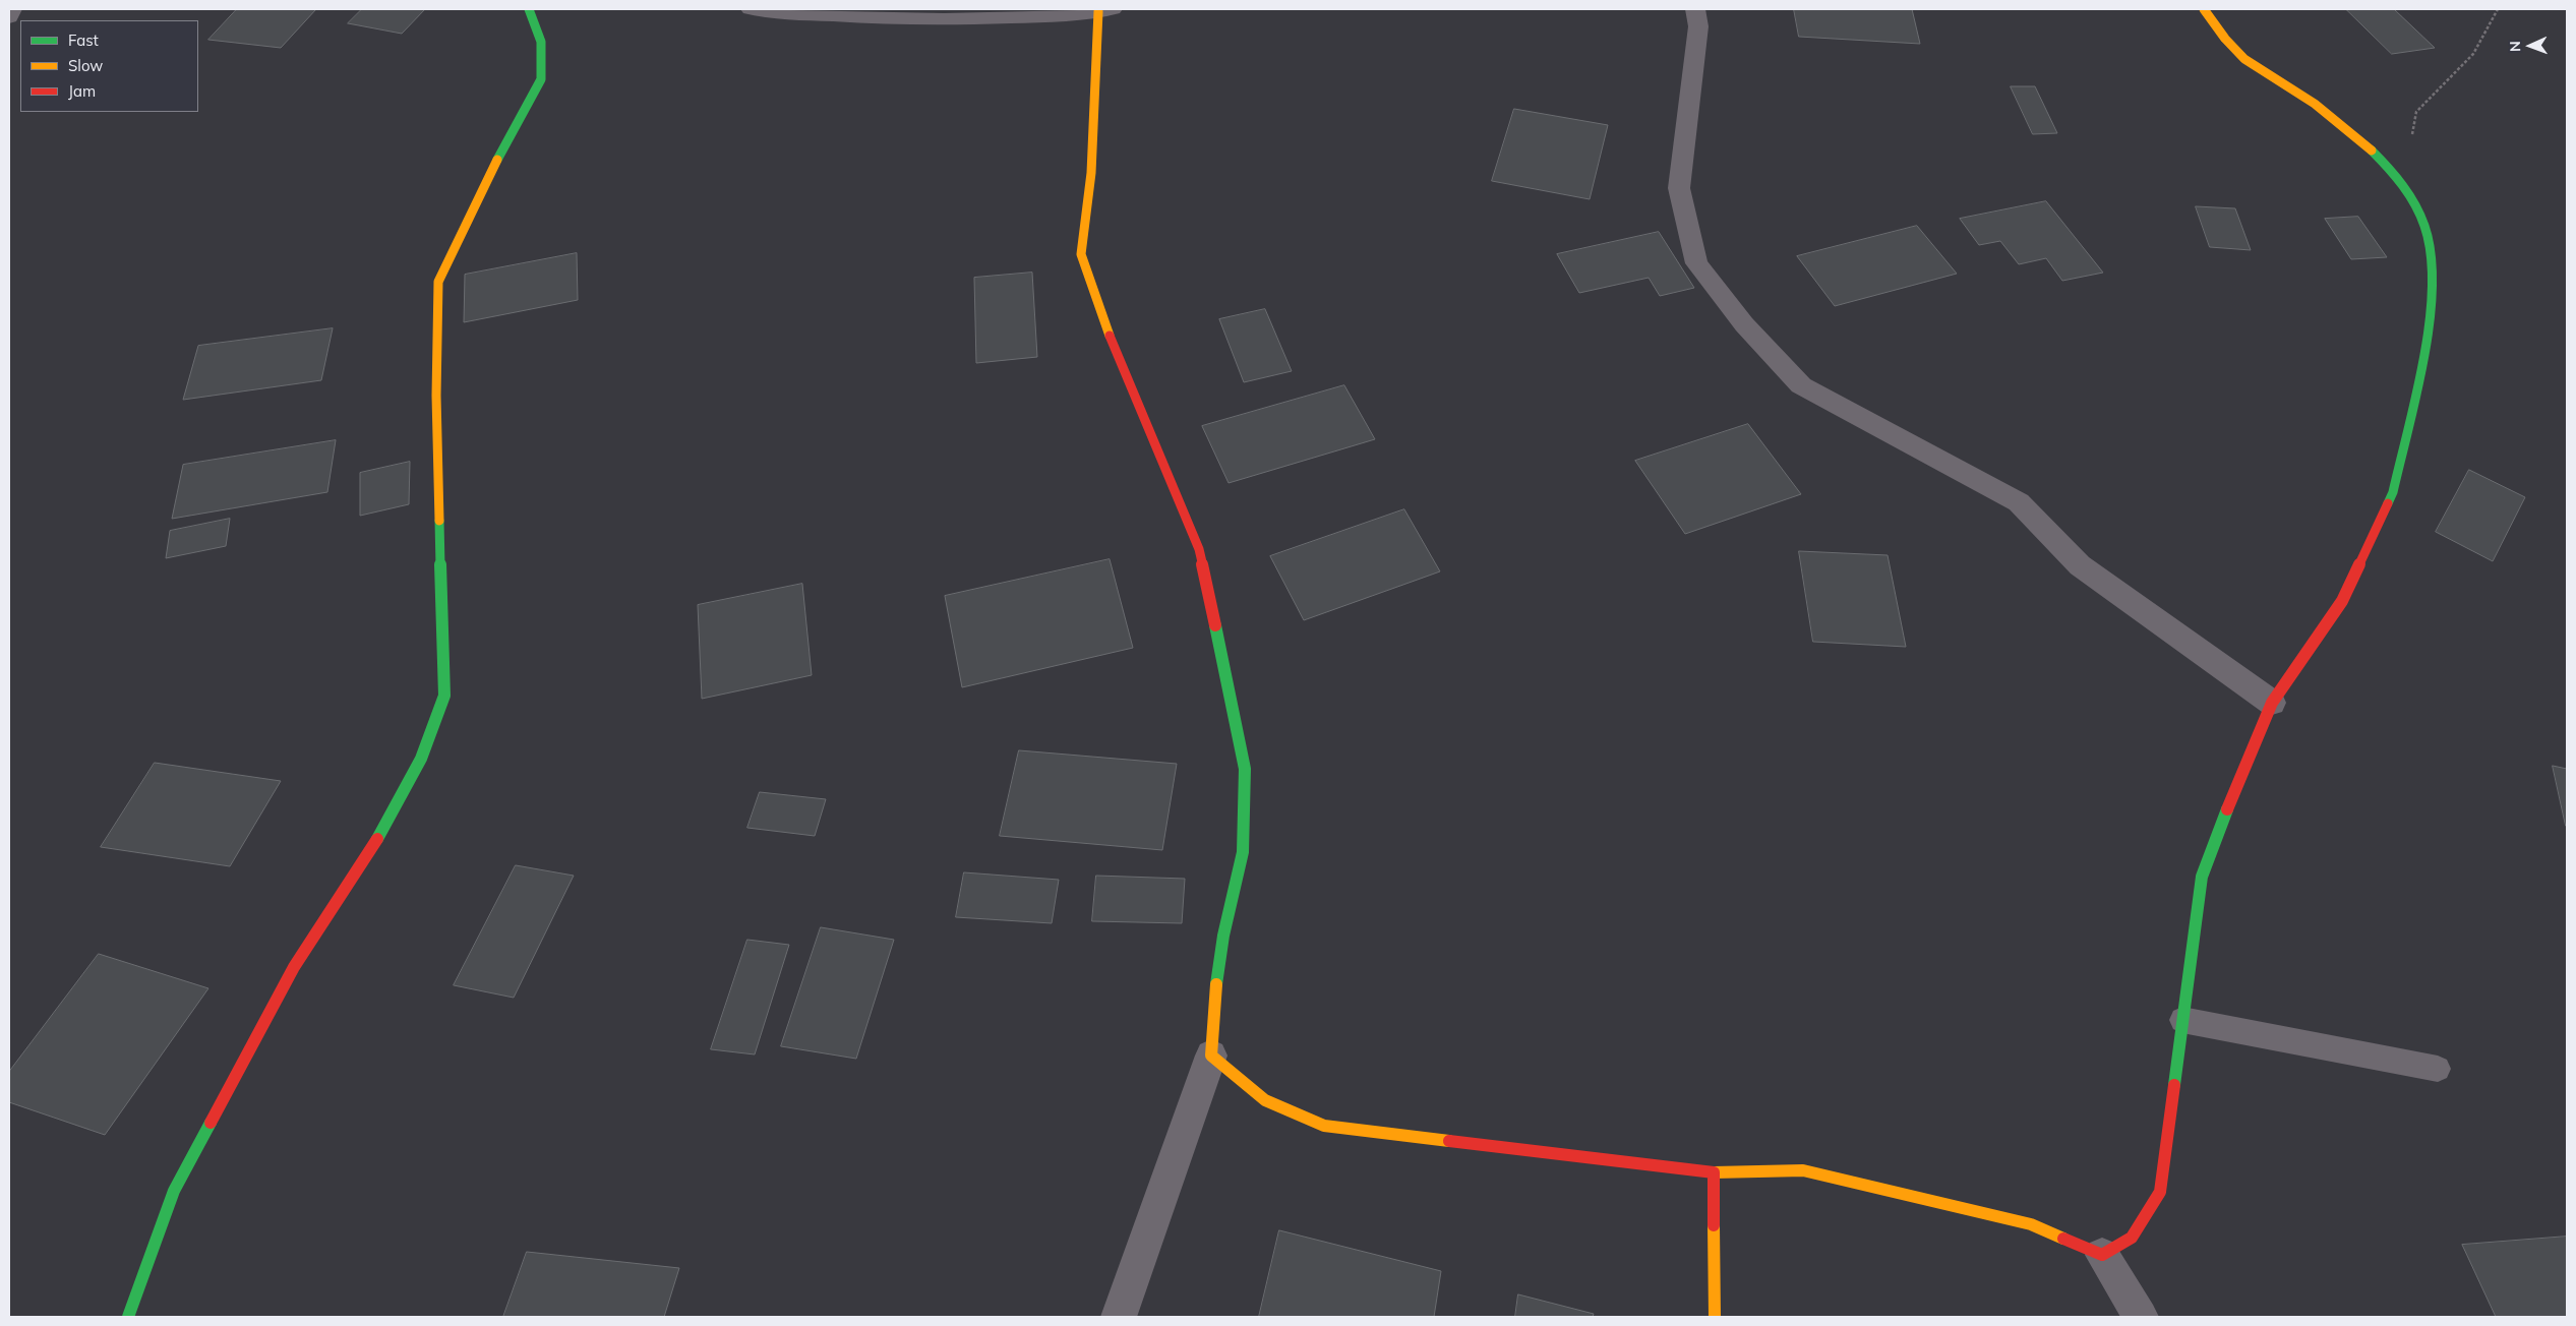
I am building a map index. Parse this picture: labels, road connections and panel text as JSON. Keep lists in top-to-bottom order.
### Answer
{
  "legend": ["Fast", "Slow", "Jam"],
  "north": "left"
}
